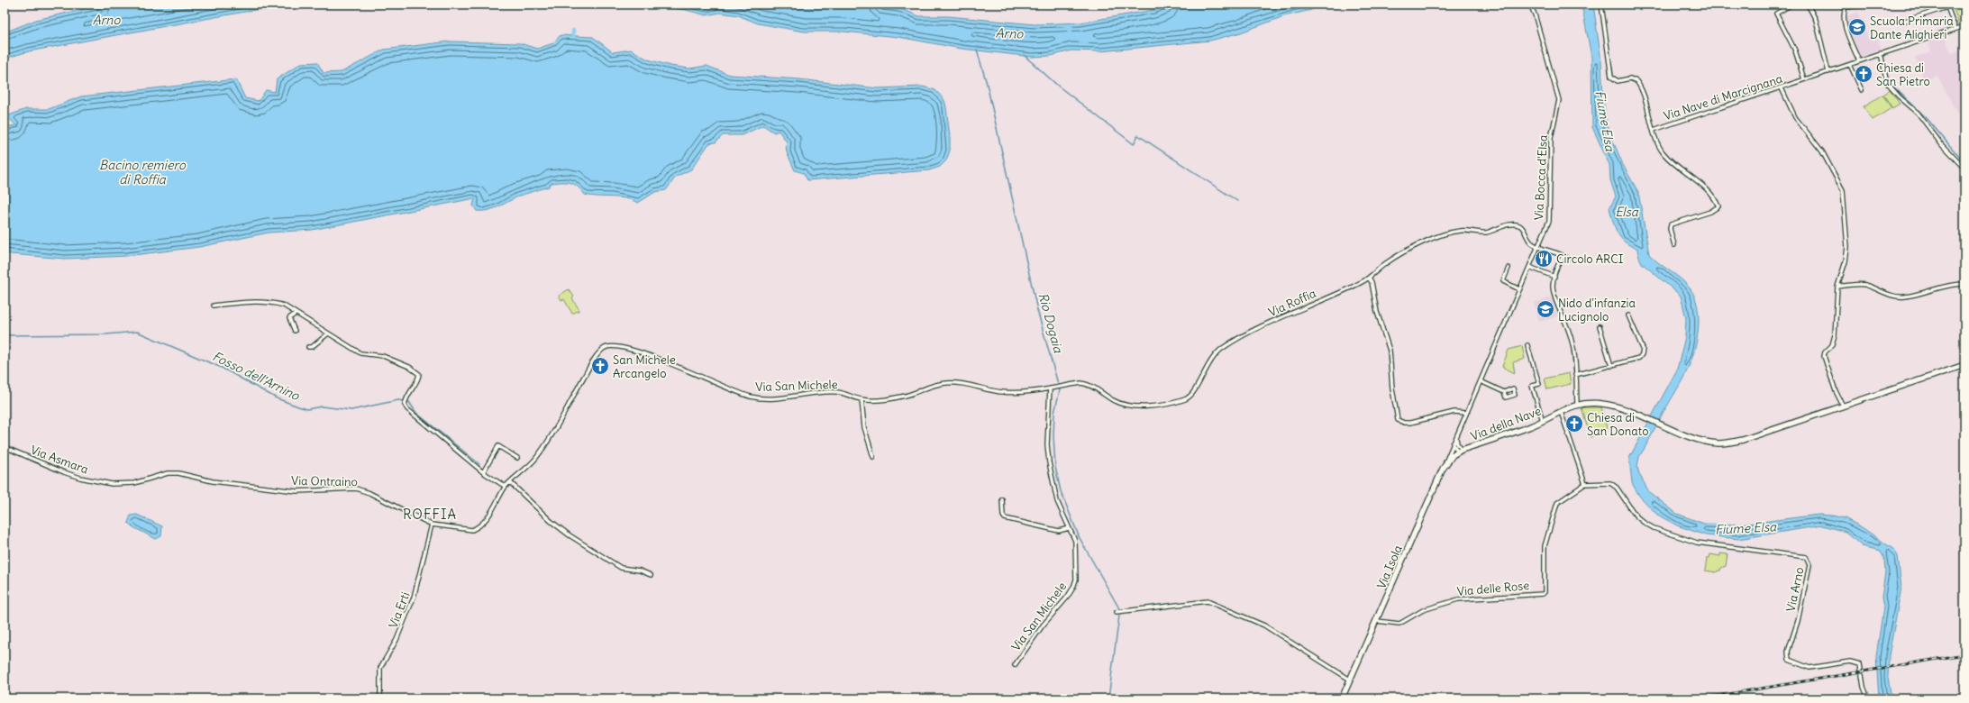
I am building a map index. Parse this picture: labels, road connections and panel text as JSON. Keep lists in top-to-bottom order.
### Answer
{
  "streets": {
    "street": [
      "Via Nave di Marcignana",
      "Via Bocca d'Elsa",
      "Via Roffia",
      "Via San Michele",
      "Via della Nave",
      "Via Asmara",
      "Via Ontraino",
      "Via Isola",
      "Via delle Rose",
      "Via Arno",
      "Via Erti"
    ]
  },
  "crossings": [
    ["Via Bocca d'Elsa", "Via Roffia"],
    ["Via Bocca d'Elsa", "Via Isola"],
    ["Via Roffia", "Via San Michele"],
    ["Via Roffia", "Via Isola"],
    ["Via San Michele", "Via Ontraino"],
    ["Via della Nave", "Via Isola"],
    ["Via Asmara", "Via Ontraino"],
    ["Via Ontraino", "Via Erti"],
    ["Via Isola", "Via delle Rose"],
    ["Via delle Rose", "Via Arno"]
  ],
  "districts": ["ROFFIA"],
  "water": [
    "Arno",
    "Fiume Elsa",
    "Bacino remiero di Roffia",
    "Elsa",
    "Rio Dogaia",
    "Fosso dell'Arnino"
  ],
  "places": {
    "school or university": ["Scuola Primaria Dante Alighieri", "Nido d'infanzia Lucignolo"],
    "church": ["Chiesa di San Pietro", "San Michele Arcangelo", "Chiesa di San Donato"],
    "restaurant": ["Circolo ARCI"]
  }
}
